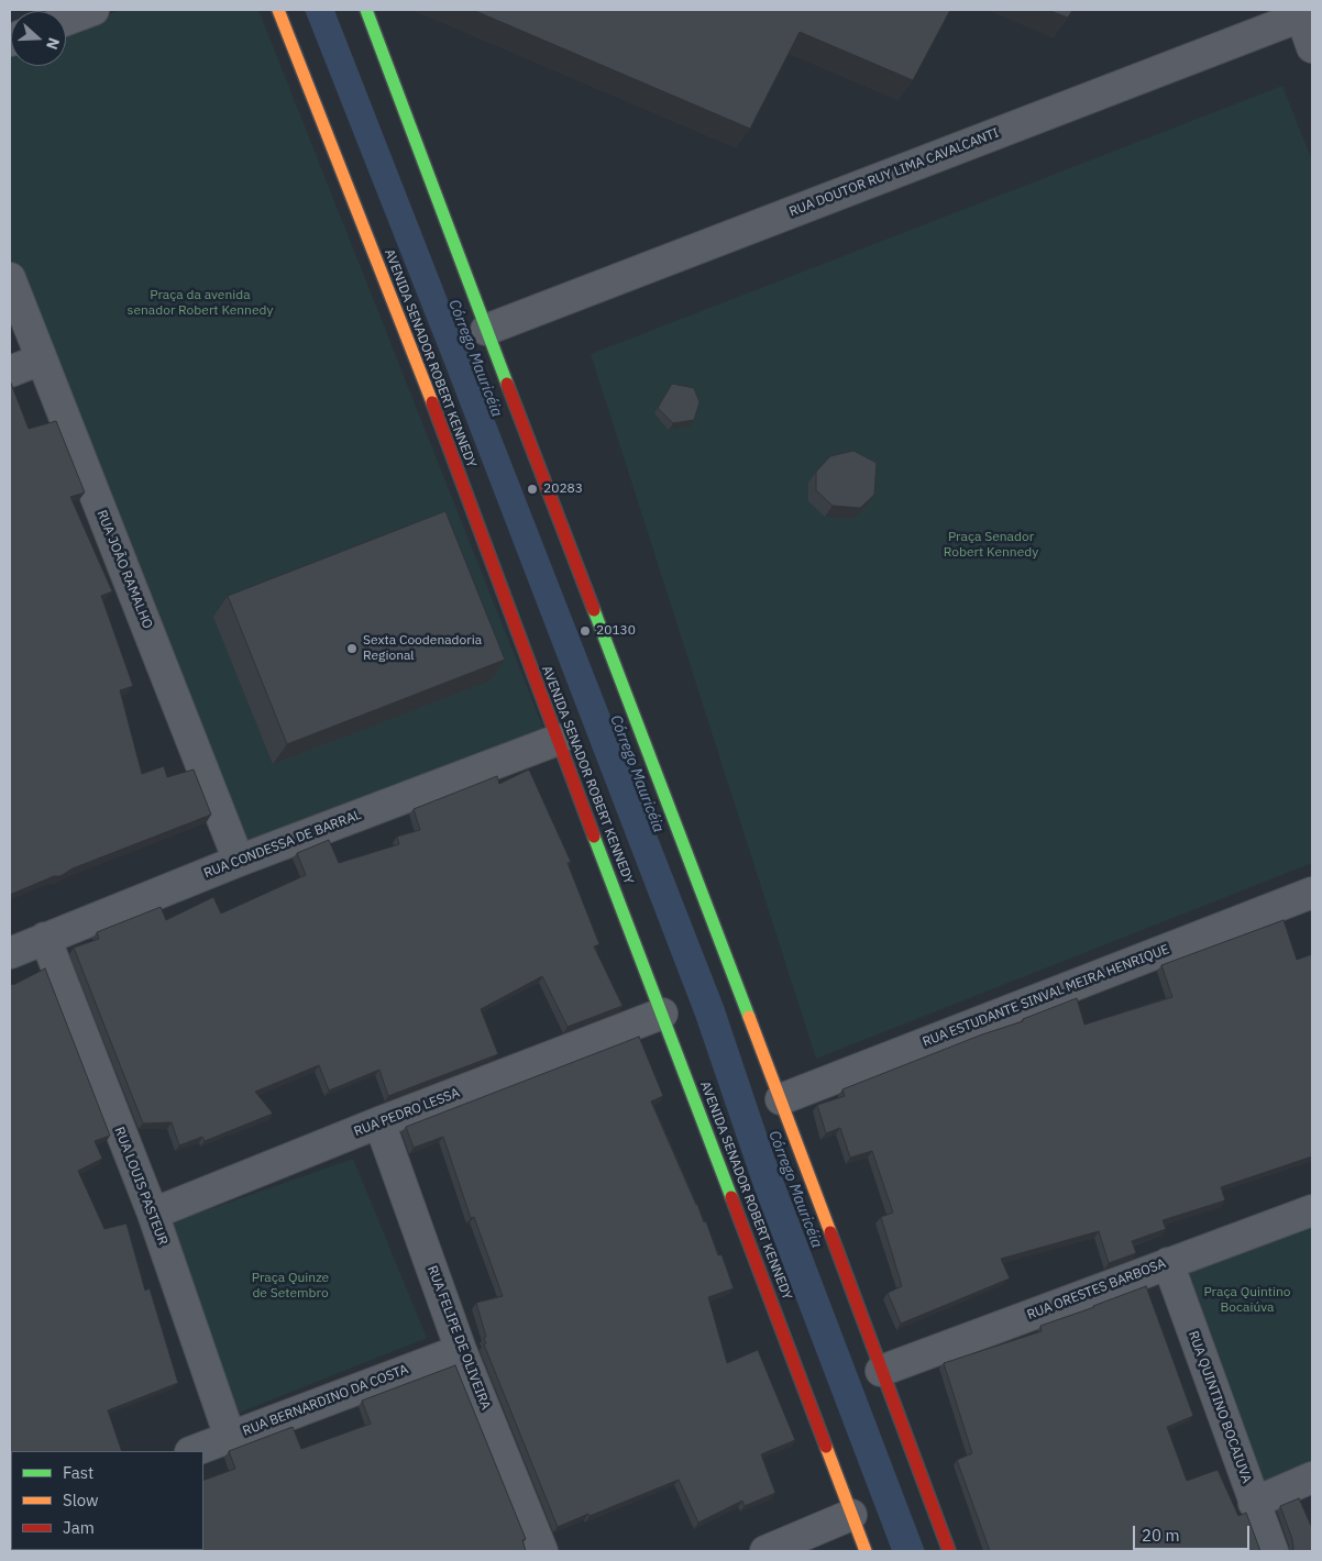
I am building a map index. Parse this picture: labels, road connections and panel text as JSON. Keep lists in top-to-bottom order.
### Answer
{
  "streets": {
    "street": [
      "RUA DOUTOR RUY LIMA CAVALCANTI",
      "AVENIDA SENADOR ROBERT KENNEDY",
      "RUA JOÃO RAMALHO",
      "RUA CONDESSA DE BARRAL",
      "RUA ESTUDANTE SINVAL MEIRA HENRIQUE",
      "RUA PEDRO LESSA",
      "RUA LOUIS PASTEUR",
      "RUA ORESTES BARBOSA",
      "RUA FELIPE DE OLIVEIRA",
      "RUA BERNARDINO DA COSTA",
      "RUA QUINTINO BOCAIUVA"
    ]
  },
  "crossings": [
    ["AVENIDA SENADOR ROBERT KENNEDY", "RUA CONDESSA DE BARRAL"],
    ["AVENIDA SENADOR ROBERT KENNEDY", "RUA PEDRO LESSA"],
    ["RUA JOÃO RAMALHO", "RUA CONDESSA DE BARRAL"],
    ["RUA CONDESSA DE BARRAL", "RUA LOUIS PASTEUR"],
    ["RUA PEDRO LESSA", "RUA LOUIS PASTEUR"],
    ["RUA PEDRO LESSA", "RUA FELIPE DE OLIVEIRA"],
    ["RUA LOUIS PASTEUR", "RUA BERNARDINO DA COSTA"],
    ["RUA ORESTES BARBOSA", "RUA QUINTINO BOCAIUVA"],
    ["RUA FELIPE DE OLIVEIRA", "RUA BERNARDINO DA COSTA"]
  ],
  "water": ["Córrego Mauricéia"],
  "parks": [
    "Praça da avenida senador Robert Kennedy",
    "Praça Senador Robert Kennedy",
    "Praça Quinze de Setembro",
    "Praça Quintino Bocaiúva"
  ],
  "places": ["20283", "20130", "Sexta Coodenadoria Regional"],
  "legend": ["Fast", "Slow", "Jam"],
  "scale_bar": "20 m",
  "north": "right"
}
